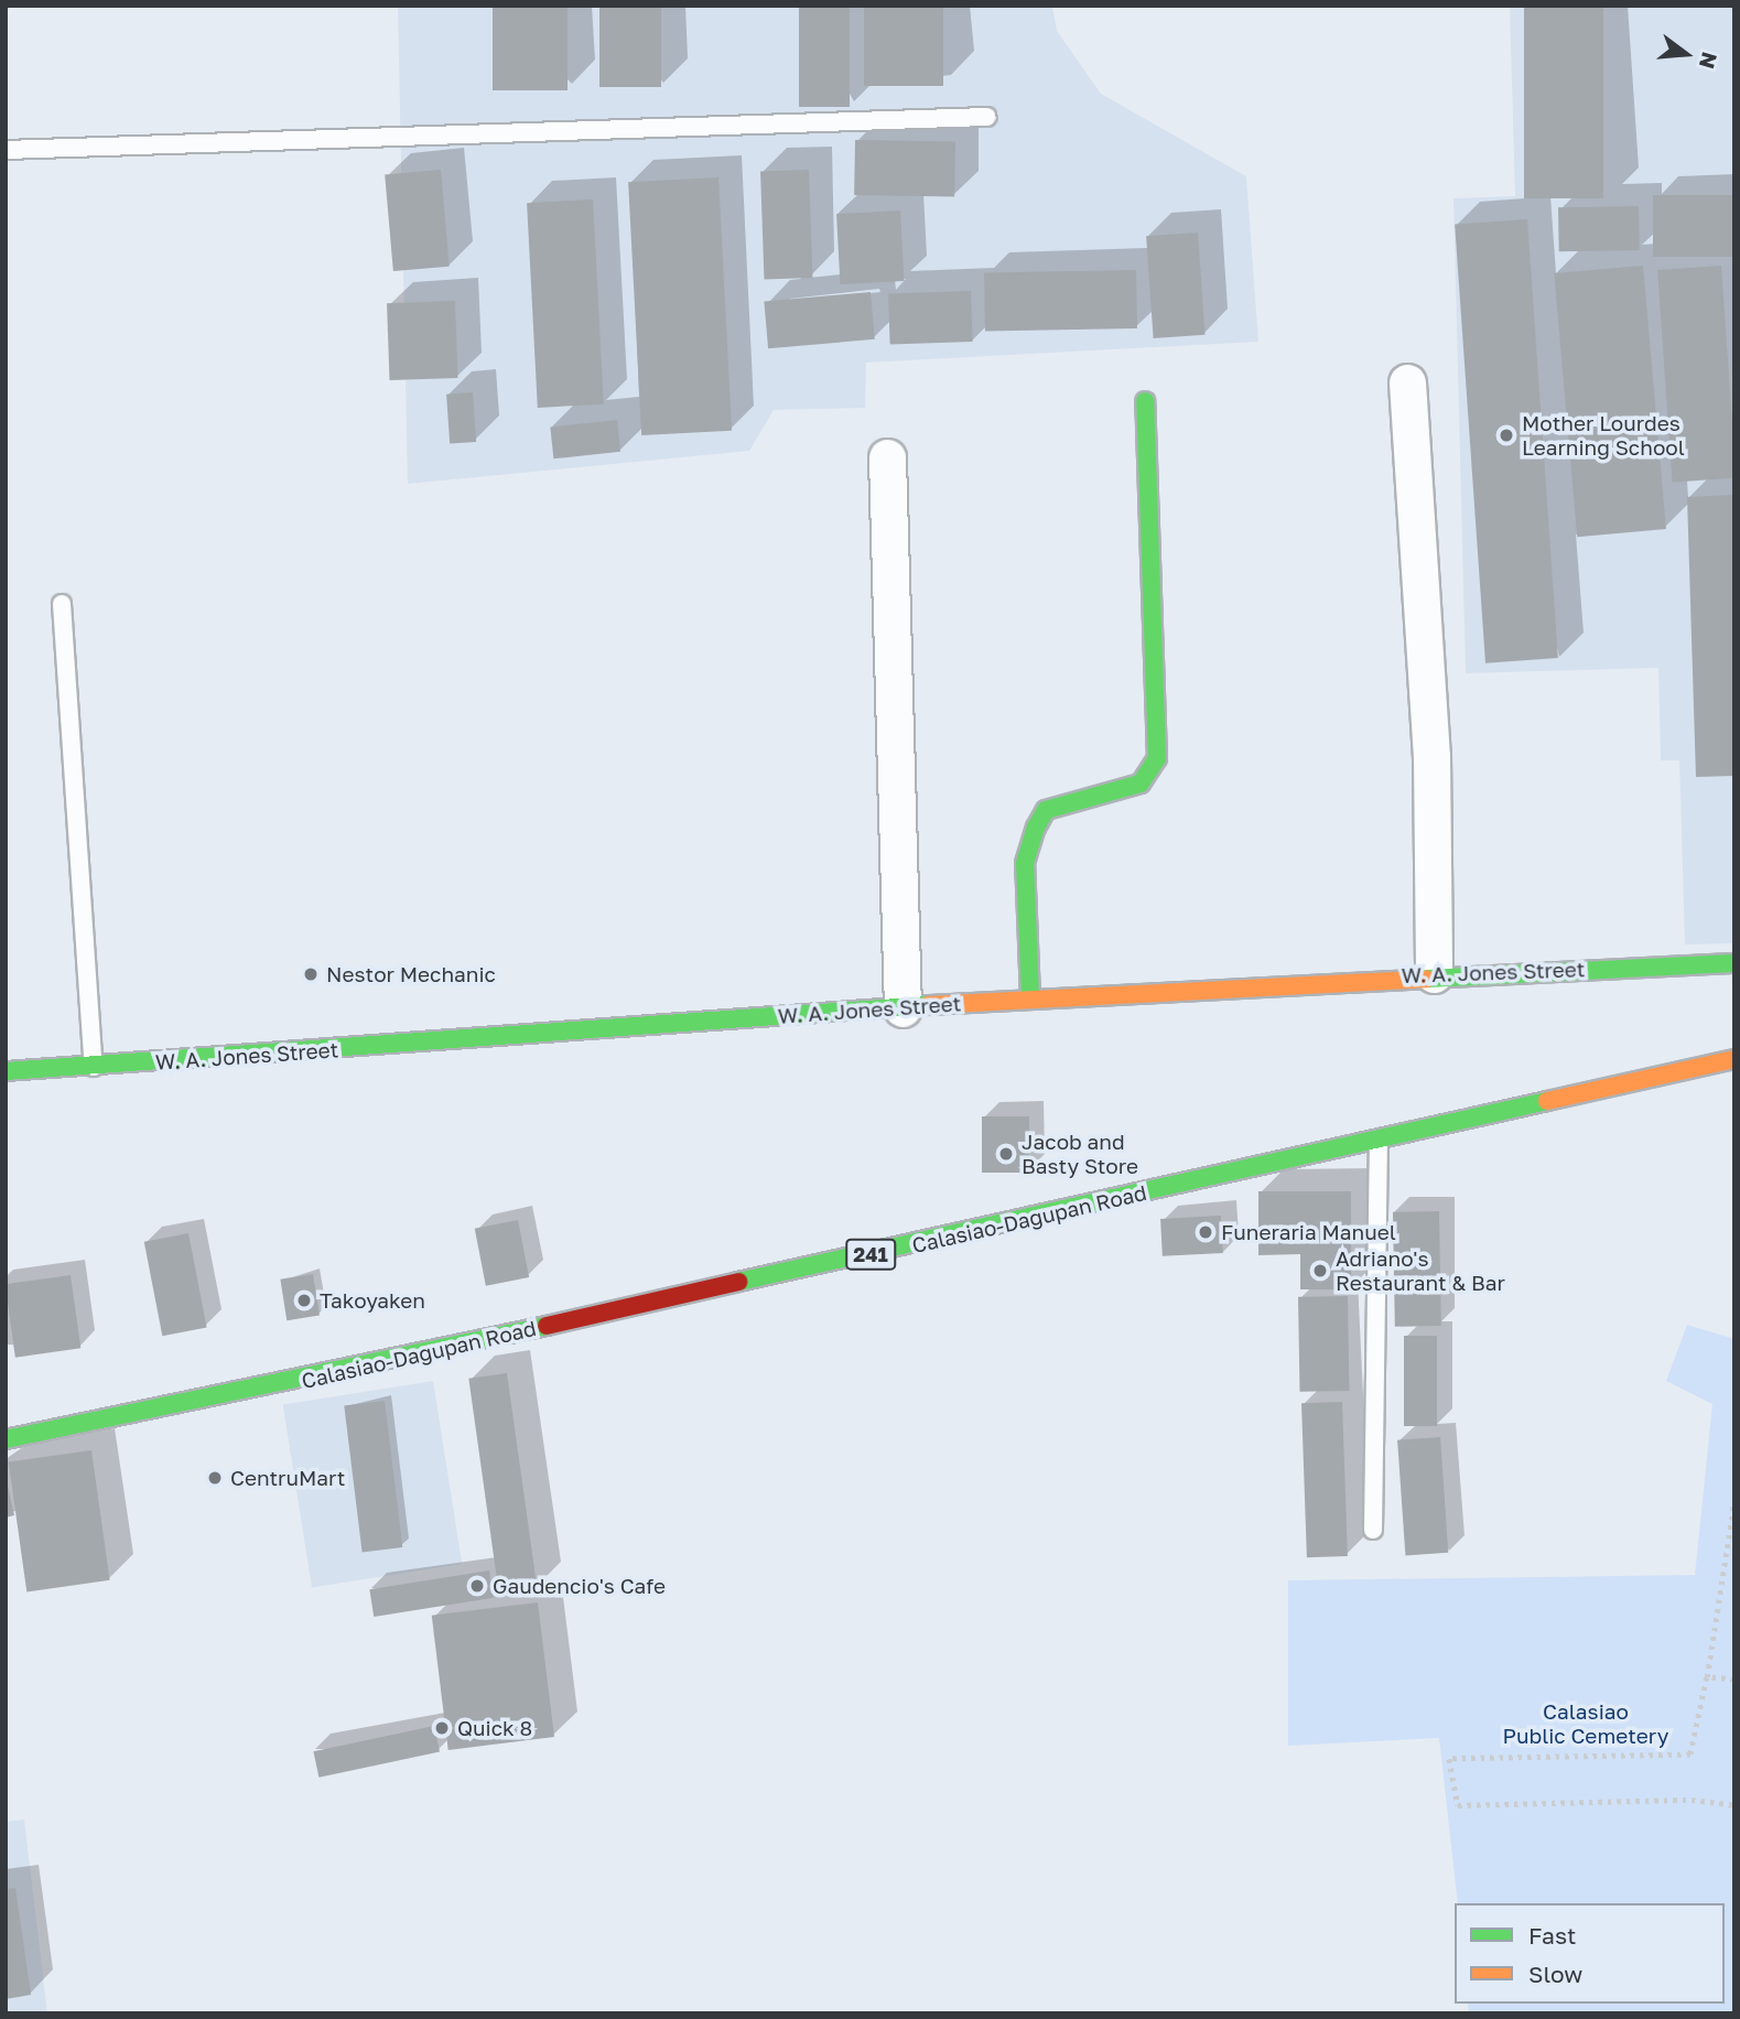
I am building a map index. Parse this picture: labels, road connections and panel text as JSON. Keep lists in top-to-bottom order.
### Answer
{
  "streets": {
    "main road": ["W. A. Jones Street", "Calasiao-Dagupan Road", "241"]
  },
  "parks": ["Calasiao Public Cemetery"],
  "places": [
    "Mother Lourdes Learning School",
    "Nestor Mechanic",
    "Jacob and Basty Store",
    "Funeraria Manuel",
    "Adriano's Restaurant & Bar",
    "Takoyaken",
    "CentruMart",
    "Gaudencio's Cafe",
    "Quick 8"
  ],
  "legend": ["Fast", "Slow"],
  "north": "right"
}
